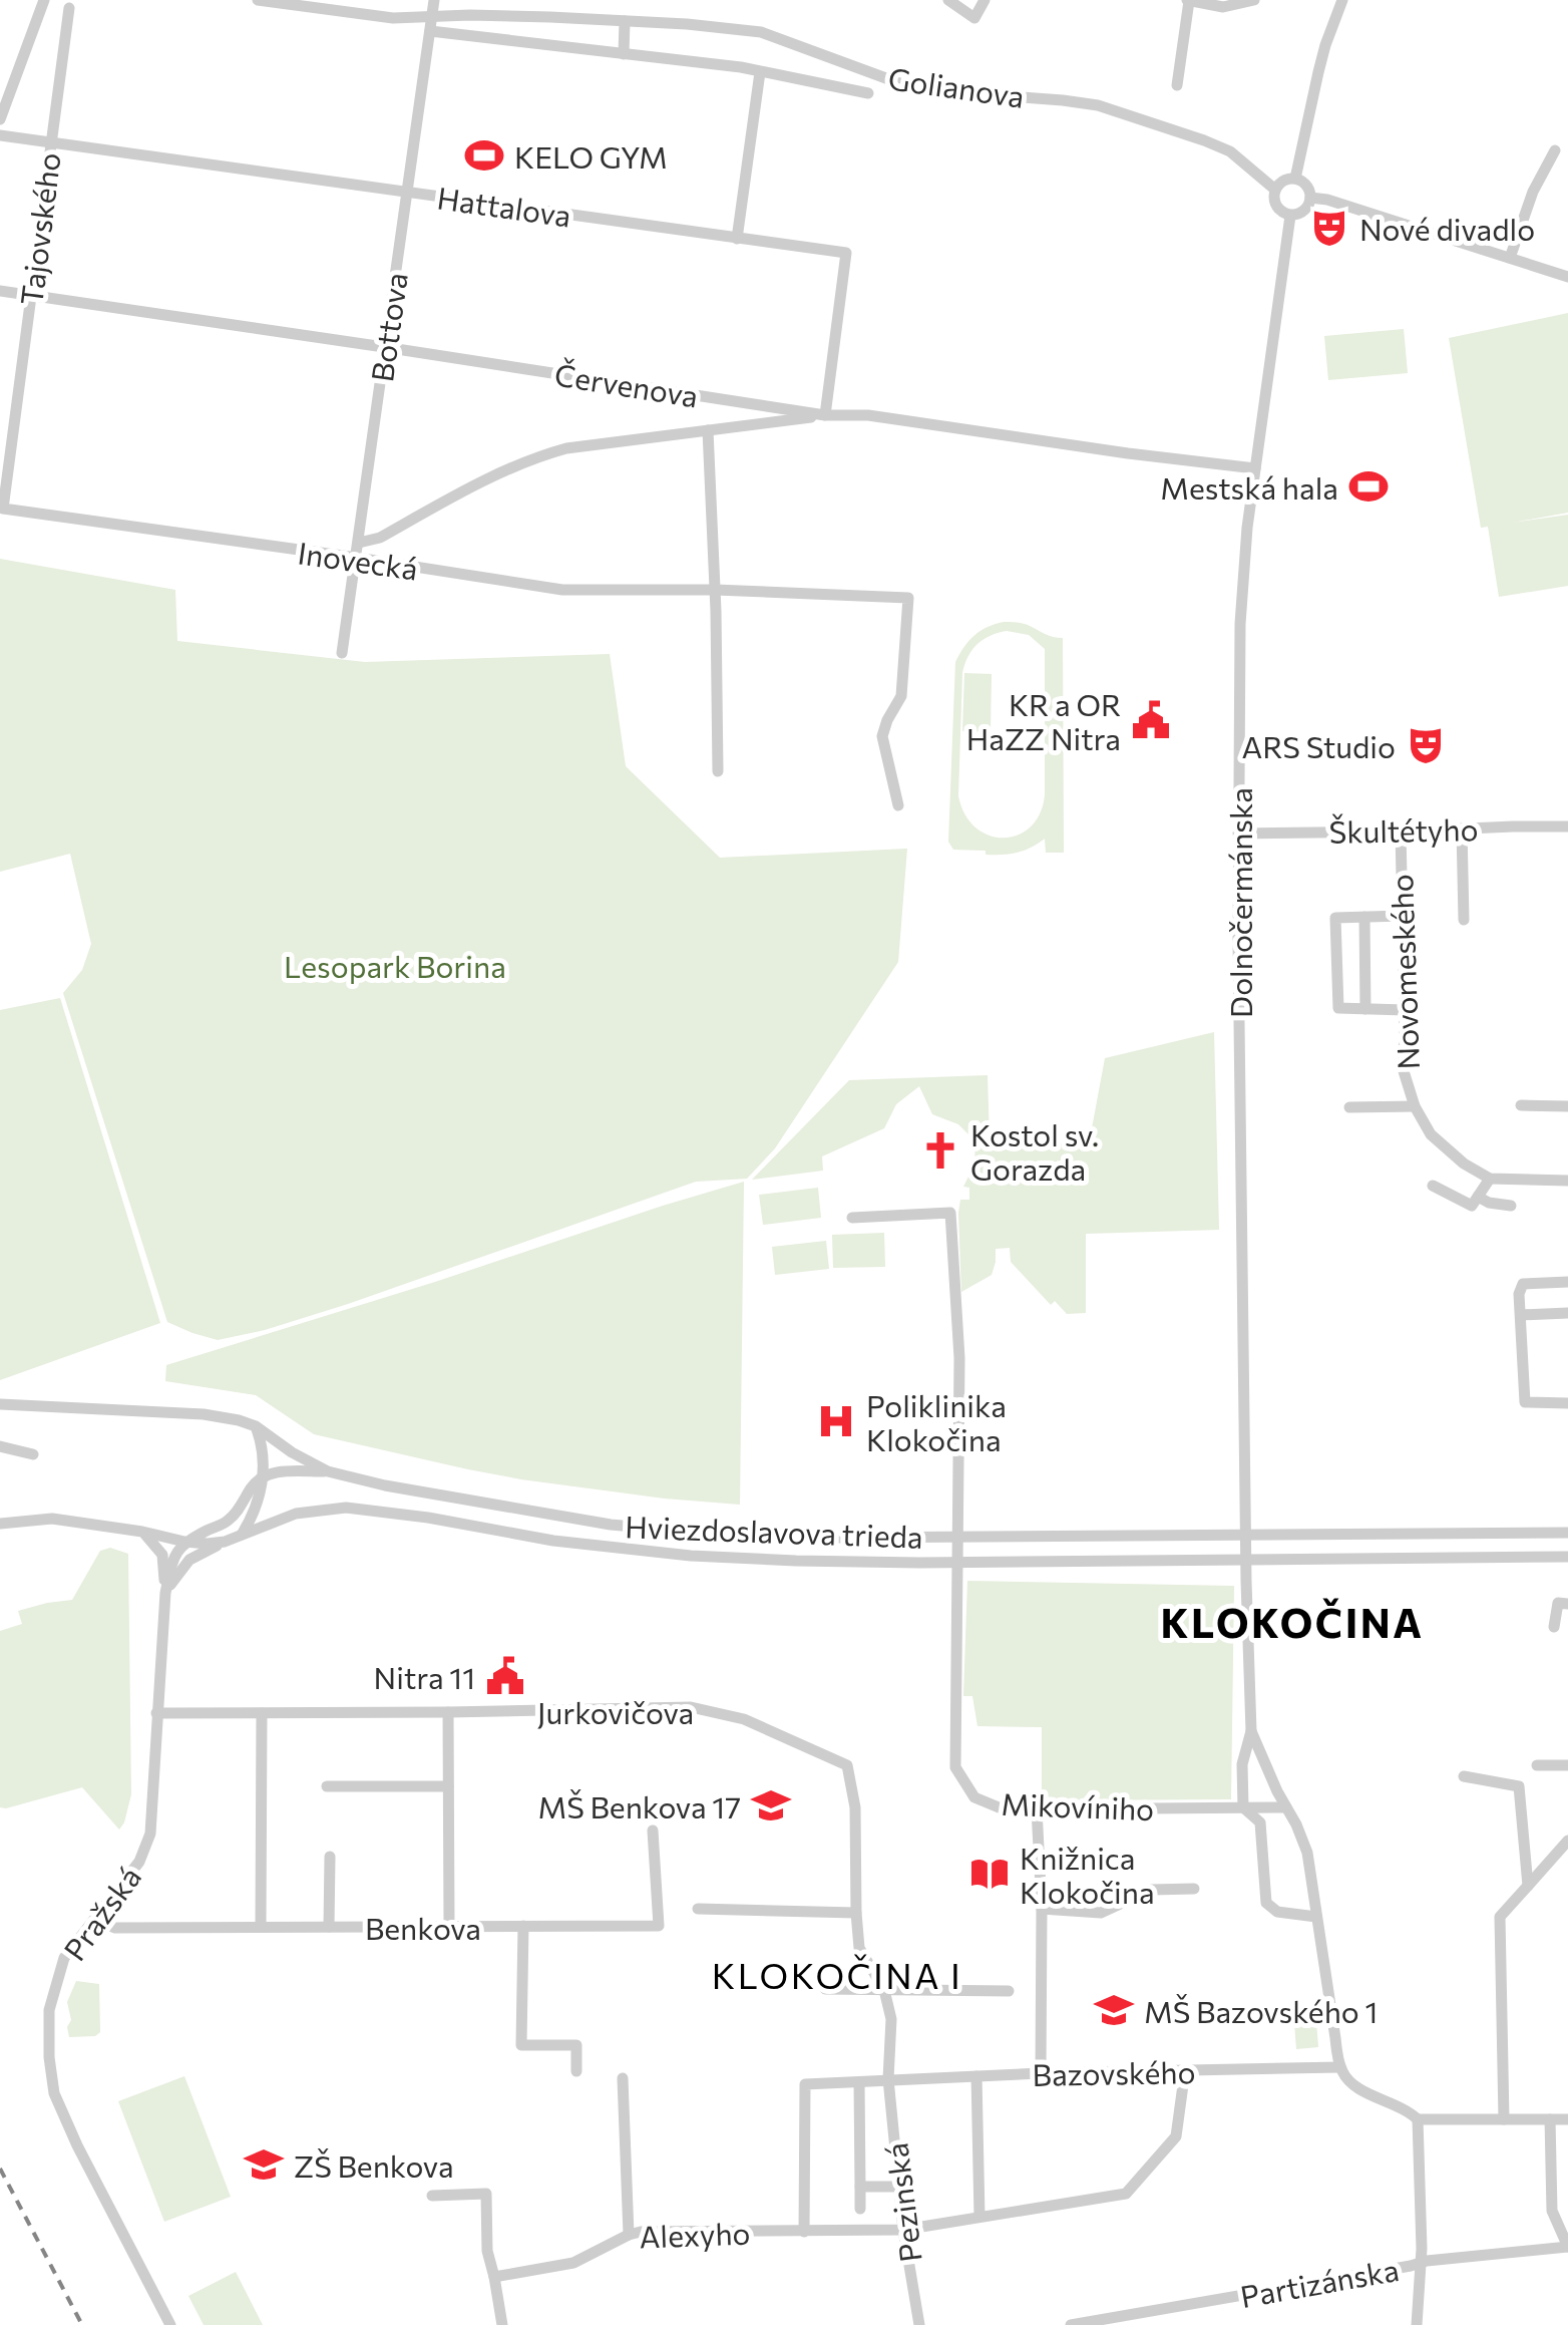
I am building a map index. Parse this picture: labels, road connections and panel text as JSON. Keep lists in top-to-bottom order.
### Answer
{
  "streets": {
    "street": [
      "Golianova",
      "Hattalova",
      "Tajovského",
      "Bottova",
      "Červenova",
      "Inovecká",
      "Škultétyho",
      "Dolnočermánska",
      "Novomeského",
      "Hviezdoslavova trieda",
      "Jurkovičova",
      "Mikovíniho",
      "Pražská",
      "Benkova",
      "Bazovského",
      "Pezinská",
      "Alexyho",
      "Partizánska"
    ]
  },
  "crossings": [
    ["Golianova", "Bottova"],
    ["Golianova", "Dolnočermánska"],
    ["Hattalova", "Tajovského"],
    ["Hattalova", "Bottova"],
    ["Hattalova", "Červenova"],
    ["Tajovského", "Červenova"],
    ["Tajovského", "Inovecká"],
    ["Bottova", "Červenova"],
    ["Bottova", "Inovecká"],
    ["Červenova", "Dolnočermánska"],
    ["Škultétyho", "Dolnočermánska"],
    ["Škultétyho", "Novomeského"],
    ["Dolnočermánska", "Hviezdoslavova trieda"],
    ["Hviezdoslavova trieda", "Mikovíniho"],
    ["Jurkovičova", "Pražská"],
    ["Jurkovičova", "Bazovského"],
    ["Jurkovičova", "Pezinská"],
    ["Pražská", "Benkova"],
    ["Bazovského", "Pezinská"],
    ["Bazovského", "Alexyho"],
    ["Pezinská", "Alexyho"]
  ],
  "districts": ["KLOKOČINA", "KLOKOČINA I"],
  "parks": ["Lesopark Borina"],
  "places": {
    "sports": ["KELO GYM", "Mestská hala"],
    "theatre": ["Nové divadlo", "ARS Studio"],
    "public building": ["KR a OR HaZZ Nitra", "Nitra 11"],
    "church": ["Kostol sv. Gorazda"],
    "hospital": ["Poliklinika Klokočina"],
    "school or university": ["MŠ Benkova 17", "MŠ Bazovského 1", "ZŠ Benkova"],
    "library": ["Knižnica Klokočina"]
  }
}
